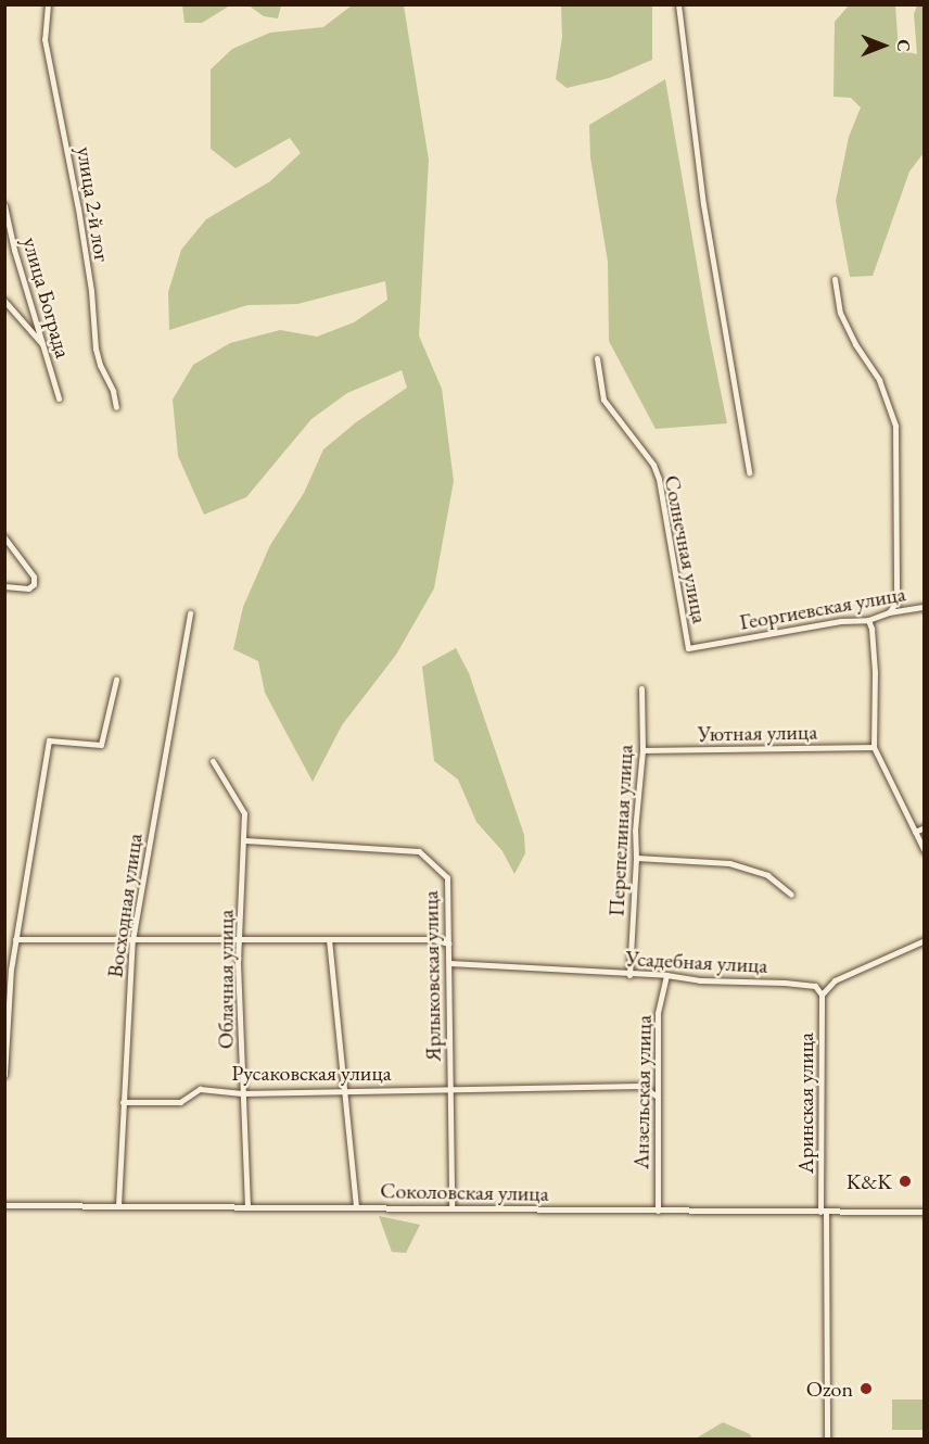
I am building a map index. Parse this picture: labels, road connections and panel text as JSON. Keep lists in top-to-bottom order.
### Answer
{
  "streets": {
    "street": [
      "улица 2-й лог",
      "улица Бограда",
      "Солнечная улица",
      "Георгиевская улица",
      "Уютная улица",
      "Перепелиная улица",
      "Восходная улица",
      "Усадебная улица",
      "Ярлыковская улица",
      "Облачная улица",
      "Русаковская улица",
      "Анзельская улица",
      "Аринская улица",
      "Соколовская улица"
    ]
  },
  "crossings": [
    ["Солнечная улица", "Георгиевская улица"],
    ["Уютная улица", "Перепелиная улица"],
    ["Перепелиная улица", "Усадебная улица"],
    ["Восходная улица", "Русаковская улица"],
    ["Восходная улица", "Соколовская улица"],
    ["Усадебная улица", "Ярлыковская улица"],
    ["Усадебная улица", "Анзельская улица"],
    ["Усадебная улица", "Аринская улица"],
    ["Ярлыковская улица", "Облачная улица"],
    ["Ярлыковская улица", "Русаковская улица"],
    ["Ярлыковская улица", "Соколовская улица"],
    ["Облачная улица", "Русаковская улица"],
    ["Облачная улица", "Соколовская улица"],
    ["Русаковская улица", "Анзельская улица"],
    ["Анзельская улица", "Соколовская улица"],
    ["Аринская улица", "Соколовская улица"]
  ],
  "places": ["K&K", "Ozon"],
  "north": "right"
}
